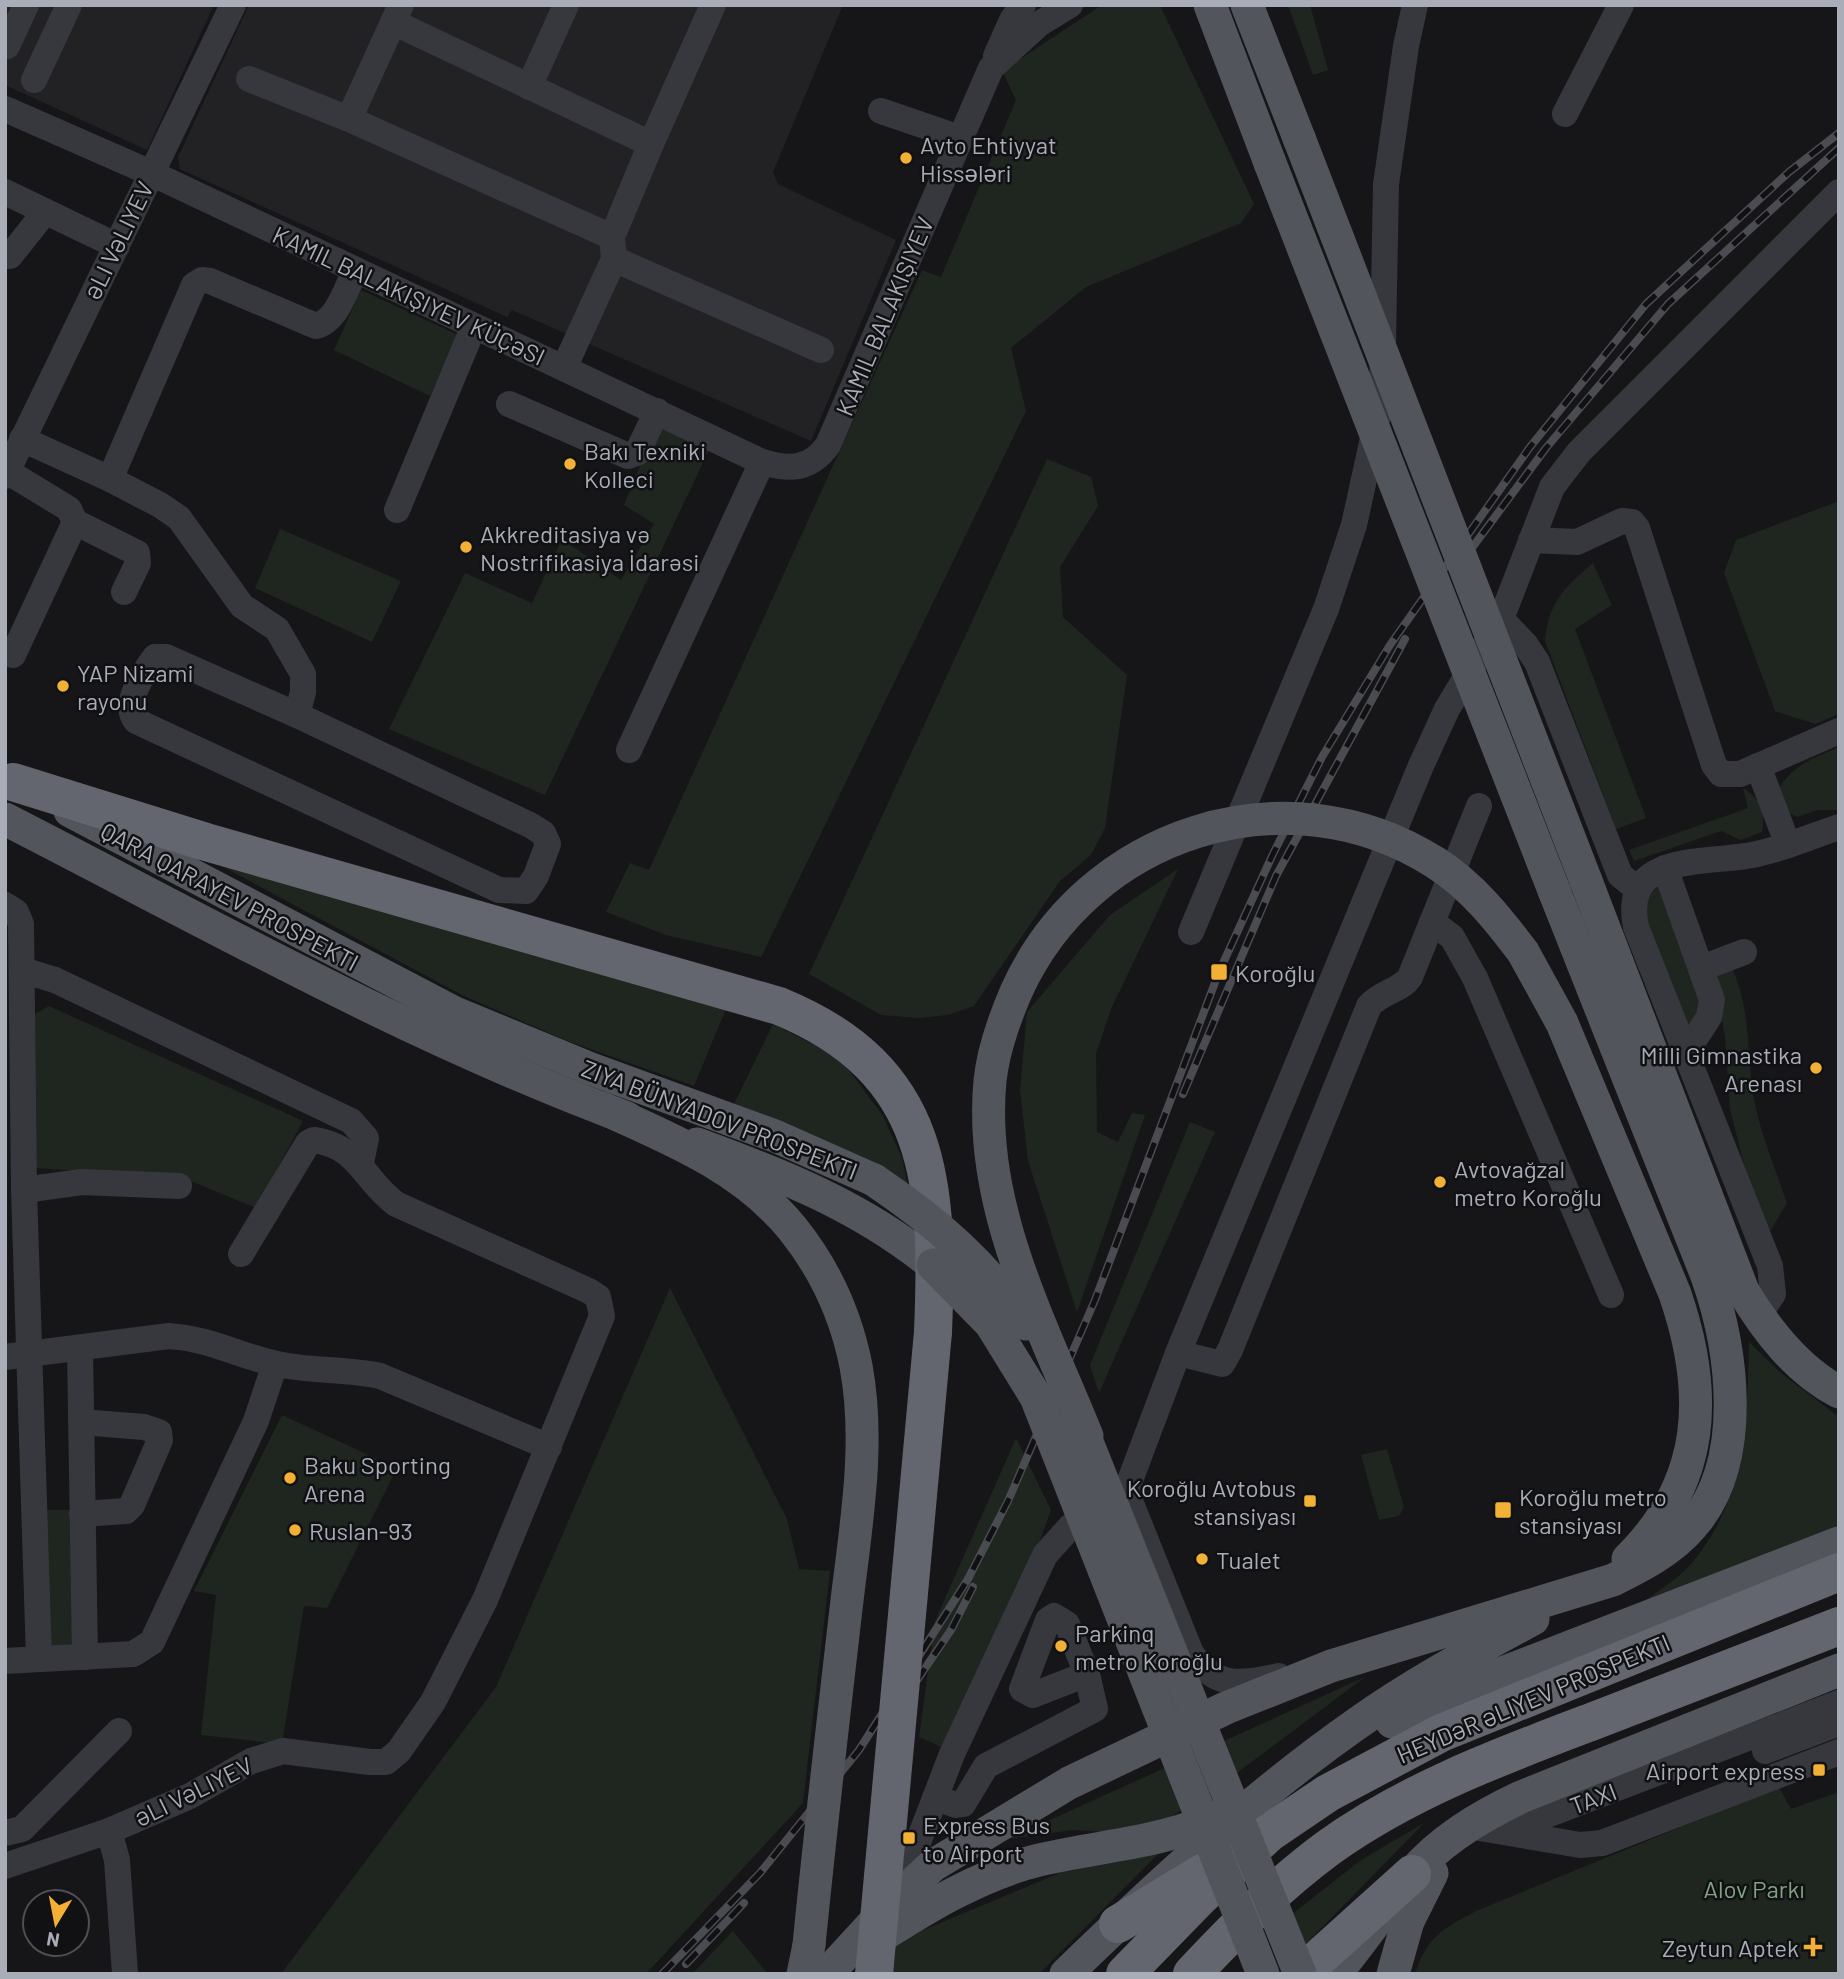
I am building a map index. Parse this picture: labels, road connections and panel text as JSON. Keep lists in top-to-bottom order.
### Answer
{
  "streets": {
    "highway": ["HEYDƏR ƏLIYEV PROSPEKTI"],
    "main road": ["QARA QARAYEV PROSPEKTI", "ZIYA BÜNYADOV PROSPEKTI"],
    "street": [
      "ƏLI VƏLIYEV",
      "KAMIL BALAKIŞIYEV KÜÇƏSI",
      "KAMIL BALAKIŞIYEV",
      "TAXI"
    ]
  },
  "crossings": [
    ["ƏLI VƏLIYEV", "KAMIL BALAKIŞIYEV KÜÇƏSI"],
    ["KAMIL BALAKIŞIYEV KÜÇƏSI", "KAMIL BALAKIŞIYEV"],
    ["QARA QARAYEV PROSPEKTI", "ZIYA BÜNYADOV PROSPEKTI"]
  ],
  "parks": ["Alov Parkı"],
  "places": {
    "other": [
      "Avto Ehtiyyat Hissәlәri",
      "Bakı Texniki Kolleci",
      "Akkreditasiya və Nostrifikasiya İdarəsi",
      "YAP Nizami rayonu",
      "Milli Gimnastika Arenası",
      "Avtovağzal metro Koroğlu",
      "Baku Sporting Arena",
      "Ruslan-93",
      "Tualet",
      "Parkinq metro Koroğlu"
    ],
    "transit": [
      "Koroğlu",
      "Koroğlu Avtobus stansiyası",
      "Koroğlu metro stansiyası",
      "Airport express",
      "Express Bus to Airport"
    ],
    "health": ["Zeytun Aptek"]
  },
  "north": "bottom"
}
